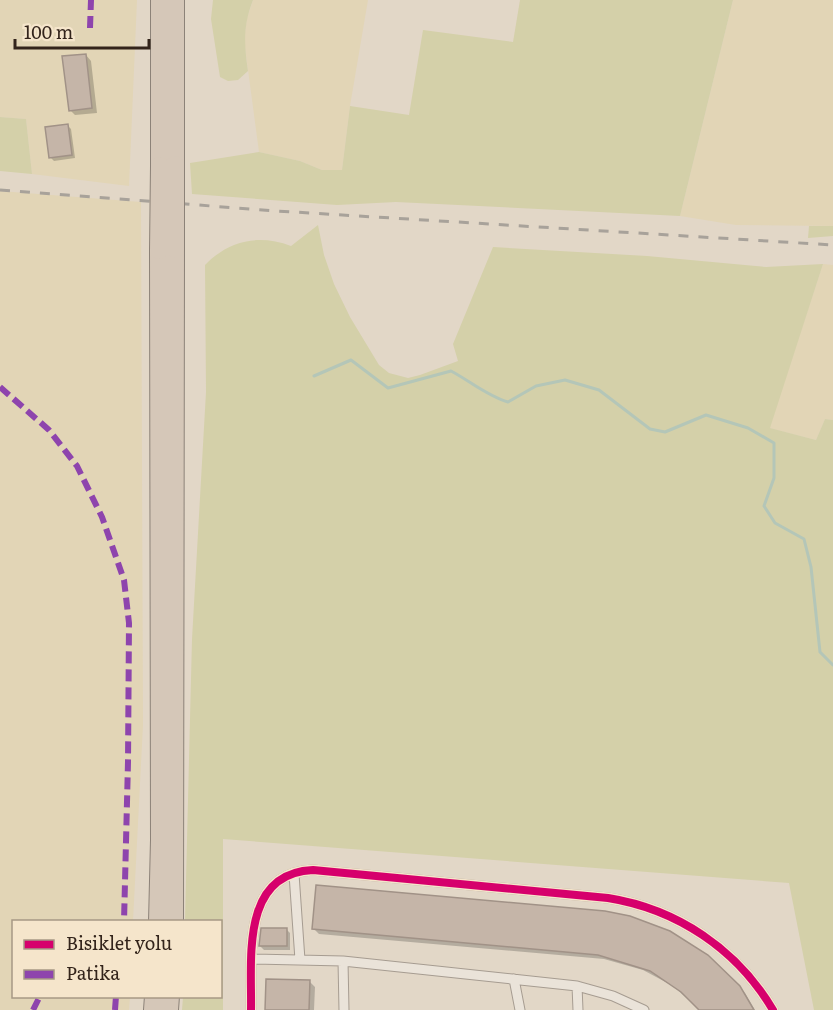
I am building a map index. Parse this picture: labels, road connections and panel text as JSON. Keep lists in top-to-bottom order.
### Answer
{
  "legend": ["Bisiklet yolu", "Patika"],
  "scale_bar": "100 m"
}
